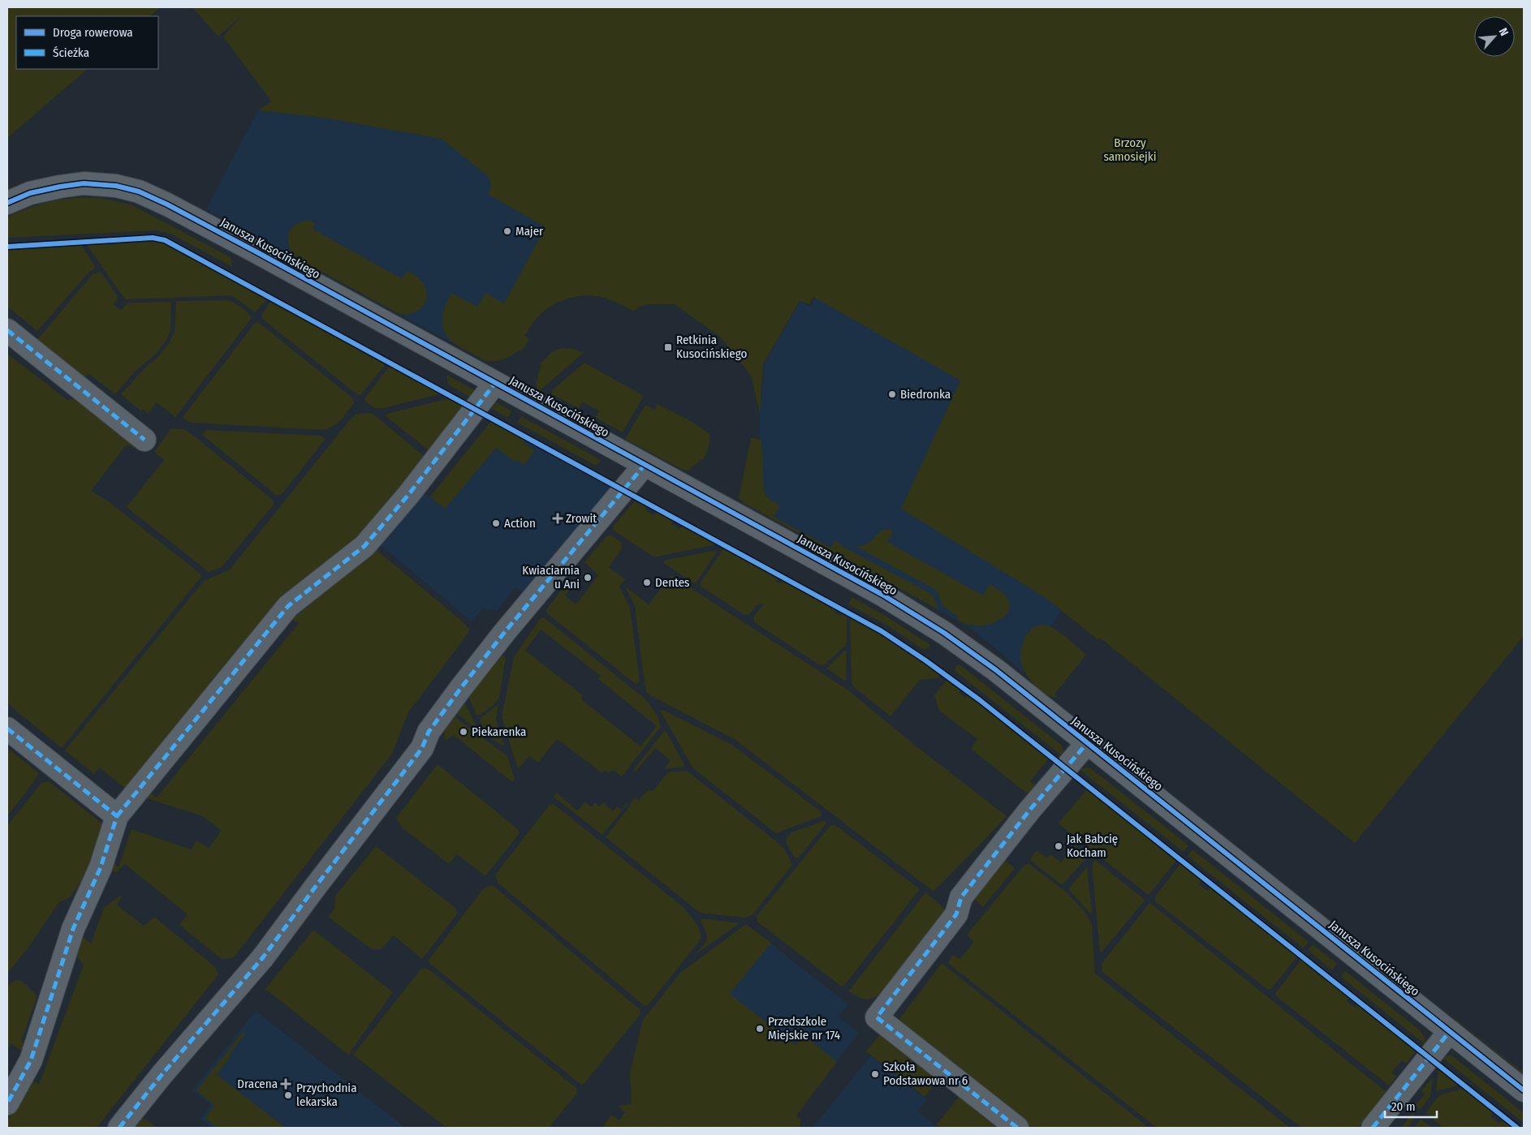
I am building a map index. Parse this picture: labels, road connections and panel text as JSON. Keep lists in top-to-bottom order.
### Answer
{
  "streets": {
    "street": ["Janusza Kusocińskiego"]
  },
  "parks": ["Brzozy samosiejki"],
  "places": {
    "other": [
      "Majer",
      "Biedronka",
      "Action",
      "Kwiaciarnia u Ani",
      "Dentes",
      "Piekarenka",
      "Jak Babcię Kocham",
      "Przedszkole Miejskie nr 174",
      "Szkoła Podstawowa nr 6",
      "Przychodnia lekarska"
    ],
    "transit": ["Retkinia Kusocińskiego"],
    "health": ["Zrowit", "Dracena"]
  },
  "legend": ["Droga rowerowa", "Ścieżka"],
  "scale_bar": "20 m",
  "north": "top right"
}
